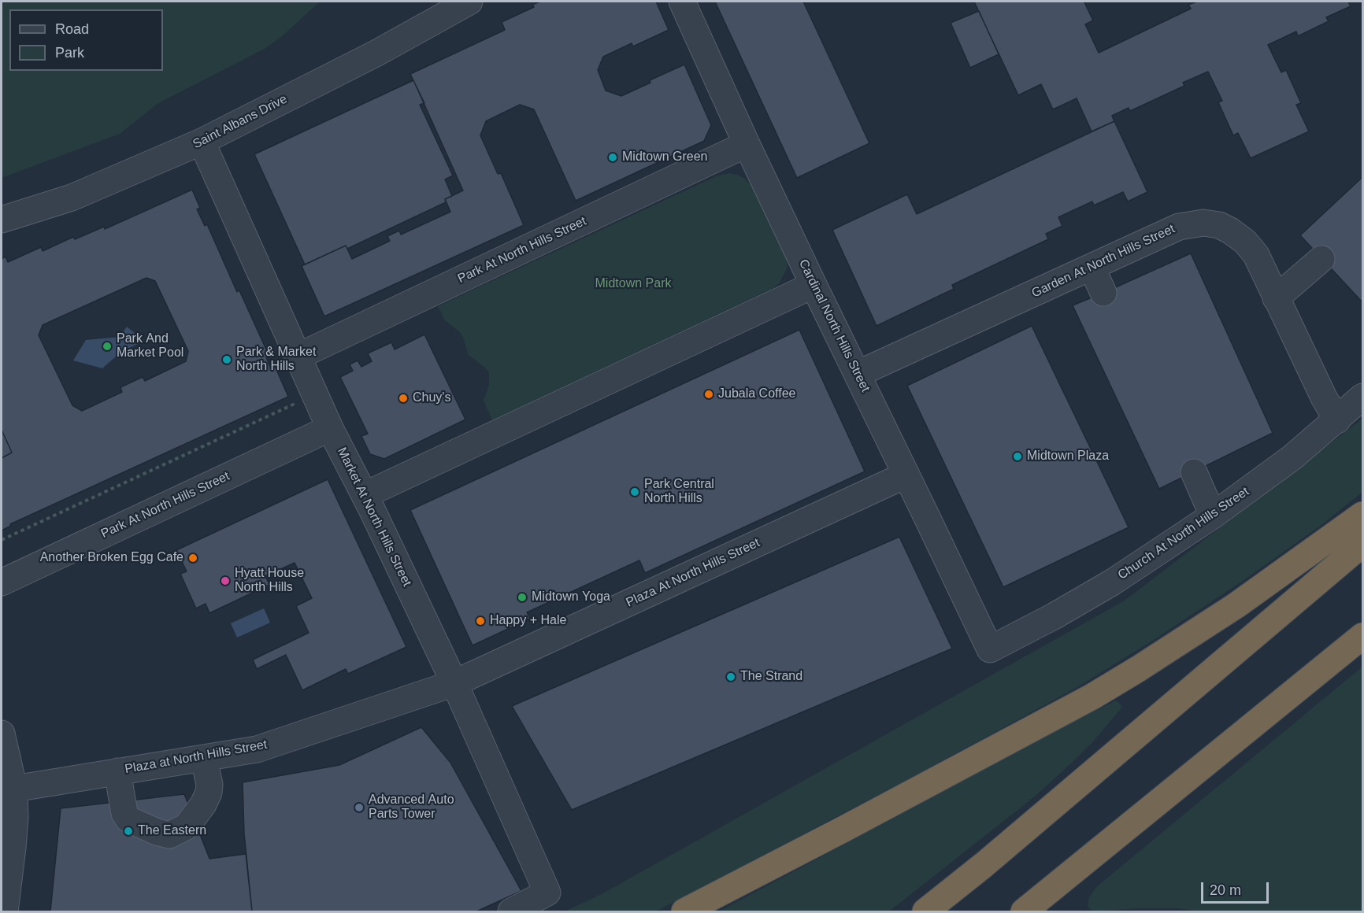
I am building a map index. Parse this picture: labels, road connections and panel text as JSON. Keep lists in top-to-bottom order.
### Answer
{
  "streets": {
    "street": [
      "Saint Albans Drive",
      "Park At North Hills Street",
      "Garden At North Hills Street",
      "Cardinal North Hills Street",
      "Market At North Hills Street",
      "Church At North Hills Street",
      "Plaza At North Hills Street",
      "Plaza at North Hills Street"
    ]
  },
  "crossings": [
    ["Saint Albans Drive", "Market At North Hills Street"],
    ["Park At North Hills Street", "Cardinal North Hills Street"],
    ["Park At North Hills Street", "Market At North Hills Street"],
    ["Garden At North Hills Street", "Cardinal North Hills Street"],
    ["Garden At North Hills Street", "Church At North Hills Street"],
    ["Cardinal North Hills Street", "Church At North Hills Street"],
    ["Cardinal North Hills Street", "Plaza At North Hills Street"],
    ["Market At North Hills Street", "Plaza At North Hills Street"],
    ["Market At North Hills Street", "Plaza at North Hills Street"],
    ["Plaza At North Hills Street", "Plaza at North Hills Street"]
  ],
  "parks": ["Midtown Park"],
  "places": [
    "Midtown Green",
    "Park And Market Pool",
    "Park & Market North Hills",
    "Jubala Coffee",
    "Chuy's",
    "Midtown Plaza",
    "Park Central North Hills",
    "Another Broken Egg Cafe",
    "Hyatt House North Hills",
    "Midtown Yoga",
    "Happy + Hale",
    "The Strand",
    "Advanced Auto Parts Tower",
    "The Eastern"
  ],
  "legend": ["Road", "Park"],
  "scale_bar": "20 m"
}
